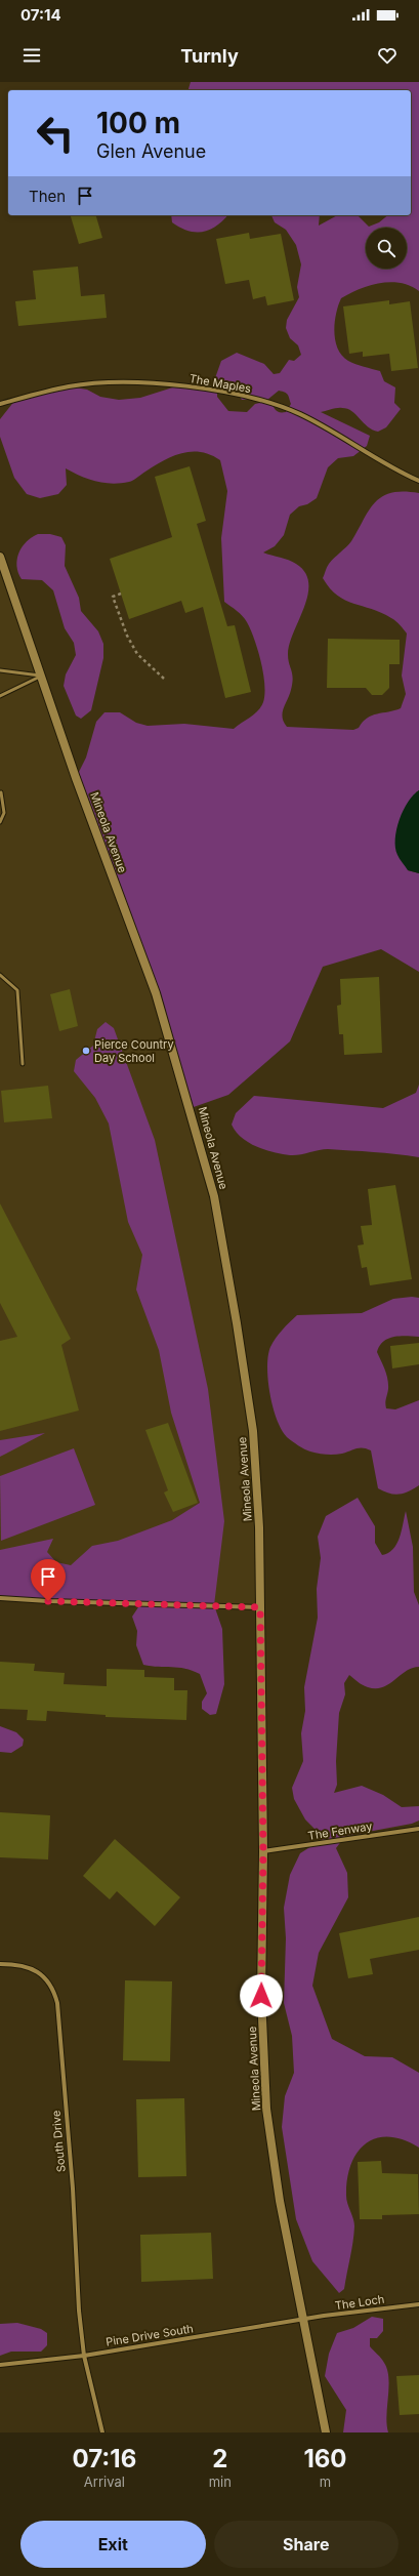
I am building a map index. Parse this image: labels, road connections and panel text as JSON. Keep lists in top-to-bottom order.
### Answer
{
  "streets": {
    "main road": ["Mineola Avenue"],
    "street": [
      "The Maples",
      "The Fenway",
      "South Drive",
      "The Loch",
      "Pine Drive South"
    ]
  },
  "crossings": [
    ["Mineola Avenue", "The Fenway"],
    ["Mineola Avenue", "The Loch"],
    ["Mineola Avenue", "Pine Drive South"],
    ["South Drive", "Pine Drive South"],
    ["The Loch", "Pine Drive South"]
  ],
  "places": ["Pierce Country Day School"],
  "page": {
    "status": "07:14",
    "header": "Turnly",
    "turn": ["100 m", "Glen Avenue"],
    "then": "Then",
    "eta": [
      "07:16",
      "Arrival",
      "2",
      "min",
      "160",
      "m"
    ],
    "buttons": ["Exit", "Share"]
  }
}
